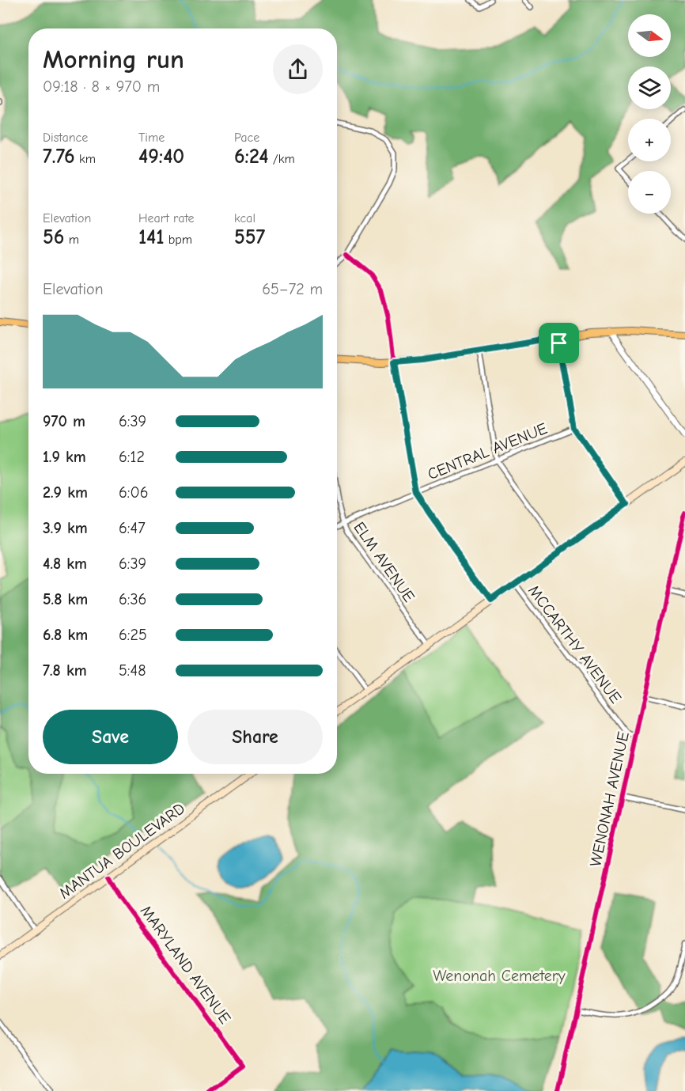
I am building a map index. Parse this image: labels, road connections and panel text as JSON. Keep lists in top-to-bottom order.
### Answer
{
  "streets": {
    "main road": ["MANTUA BOULEVARD"],
    "street": [
      "CENTRAL AVENUE",
      "ELM AVENUE",
      "MCCARTHY AVENUE",
      "WENONAH AVENUE",
      "MARYLAND AVENUE"
    ]
  },
  "crossings": [
    ["CENTRAL AVENUE", "ELM AVENUE"],
    ["MCCARTHY AVENUE", "WENONAH AVENUE"],
    ["MANTUA BOULEVARD", "MARYLAND AVENUE"]
  ],
  "parks": ["Wenonah Cemetery"],
  "north": "right",
  "page": {
    "map_buttons": ["+", "−"],
    "heading": ["Morning run", "09:18 · 8 × 970 m"],
    "stats": [
      ["Distance", "7.76 km"],
      ["Time", "49:40"],
      ["Pace", "6:24 /km"],
      ["Elevation", "56 m"],
      ["Heart rate", "141 bpm"],
      ["kcal", "557"]
    ],
    "chart": ["Elevation", "65–72 m"],
    "list": [
      {
        "name": "970 m",
        "note": "6:39"
      },
      {
        "name": "1.9 km",
        "note": "6:12"
      },
      {
        "name": "2.9 km",
        "note": "6:06"
      },
      {
        "name": "3.9 km",
        "note": "6:47"
      },
      {
        "name": "4.8 km",
        "note": "6:39"
      },
      {
        "name": "5.8 km",
        "note": "6:36"
      },
      {
        "name": "6.8 km",
        "note": "6:25"
      },
      {
        "name": "7.8 km",
        "note": "5:48"
      }
    ],
    "buttons": ["Save", "Share"]
  }
}
